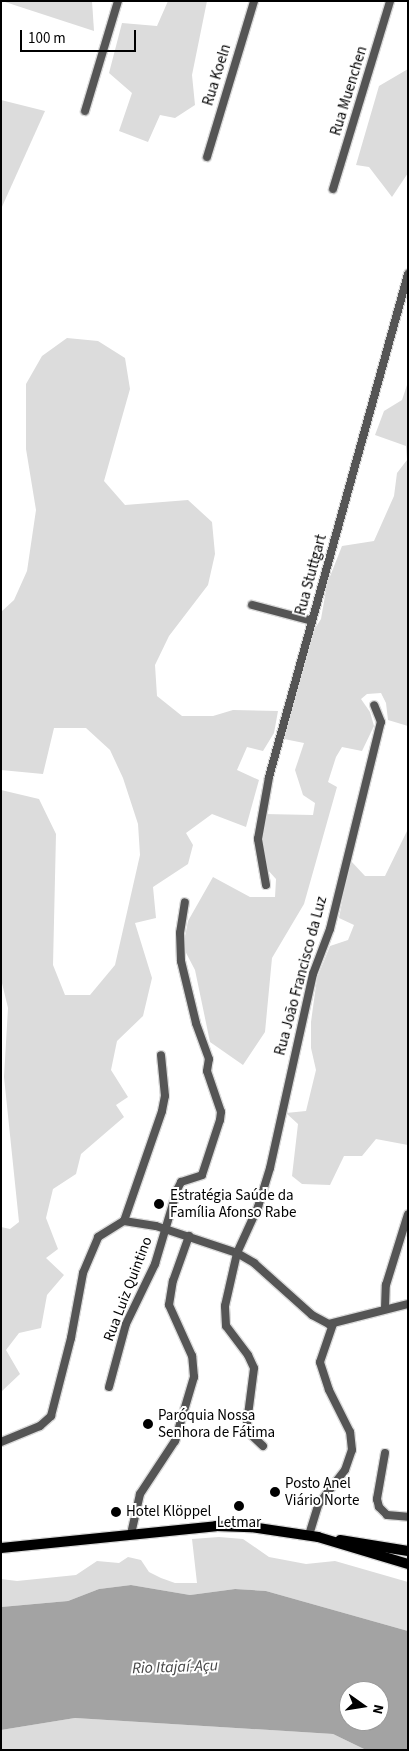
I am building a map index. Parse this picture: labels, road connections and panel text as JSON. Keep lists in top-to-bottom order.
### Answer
{
  "streets": {
    "street": [
      "Rua Koeln",
      "Rua Muenchen",
      "Rua Stuttgart",
      "Rua João Francisco da Luz",
      "Rua Luiz Quintino"
    ]
  },
  "water": ["Rio Itajaí-Açu"],
  "places": [
    "Estratégia Saúde da Família Afonso Rabe",
    "Paróquia Nossa Senhora de Fátima",
    "Posto Anel Viário Norte",
    "Letmar",
    "Hotel Klöppel"
  ],
  "scale_bar": "100 m",
  "north": "right"
}
